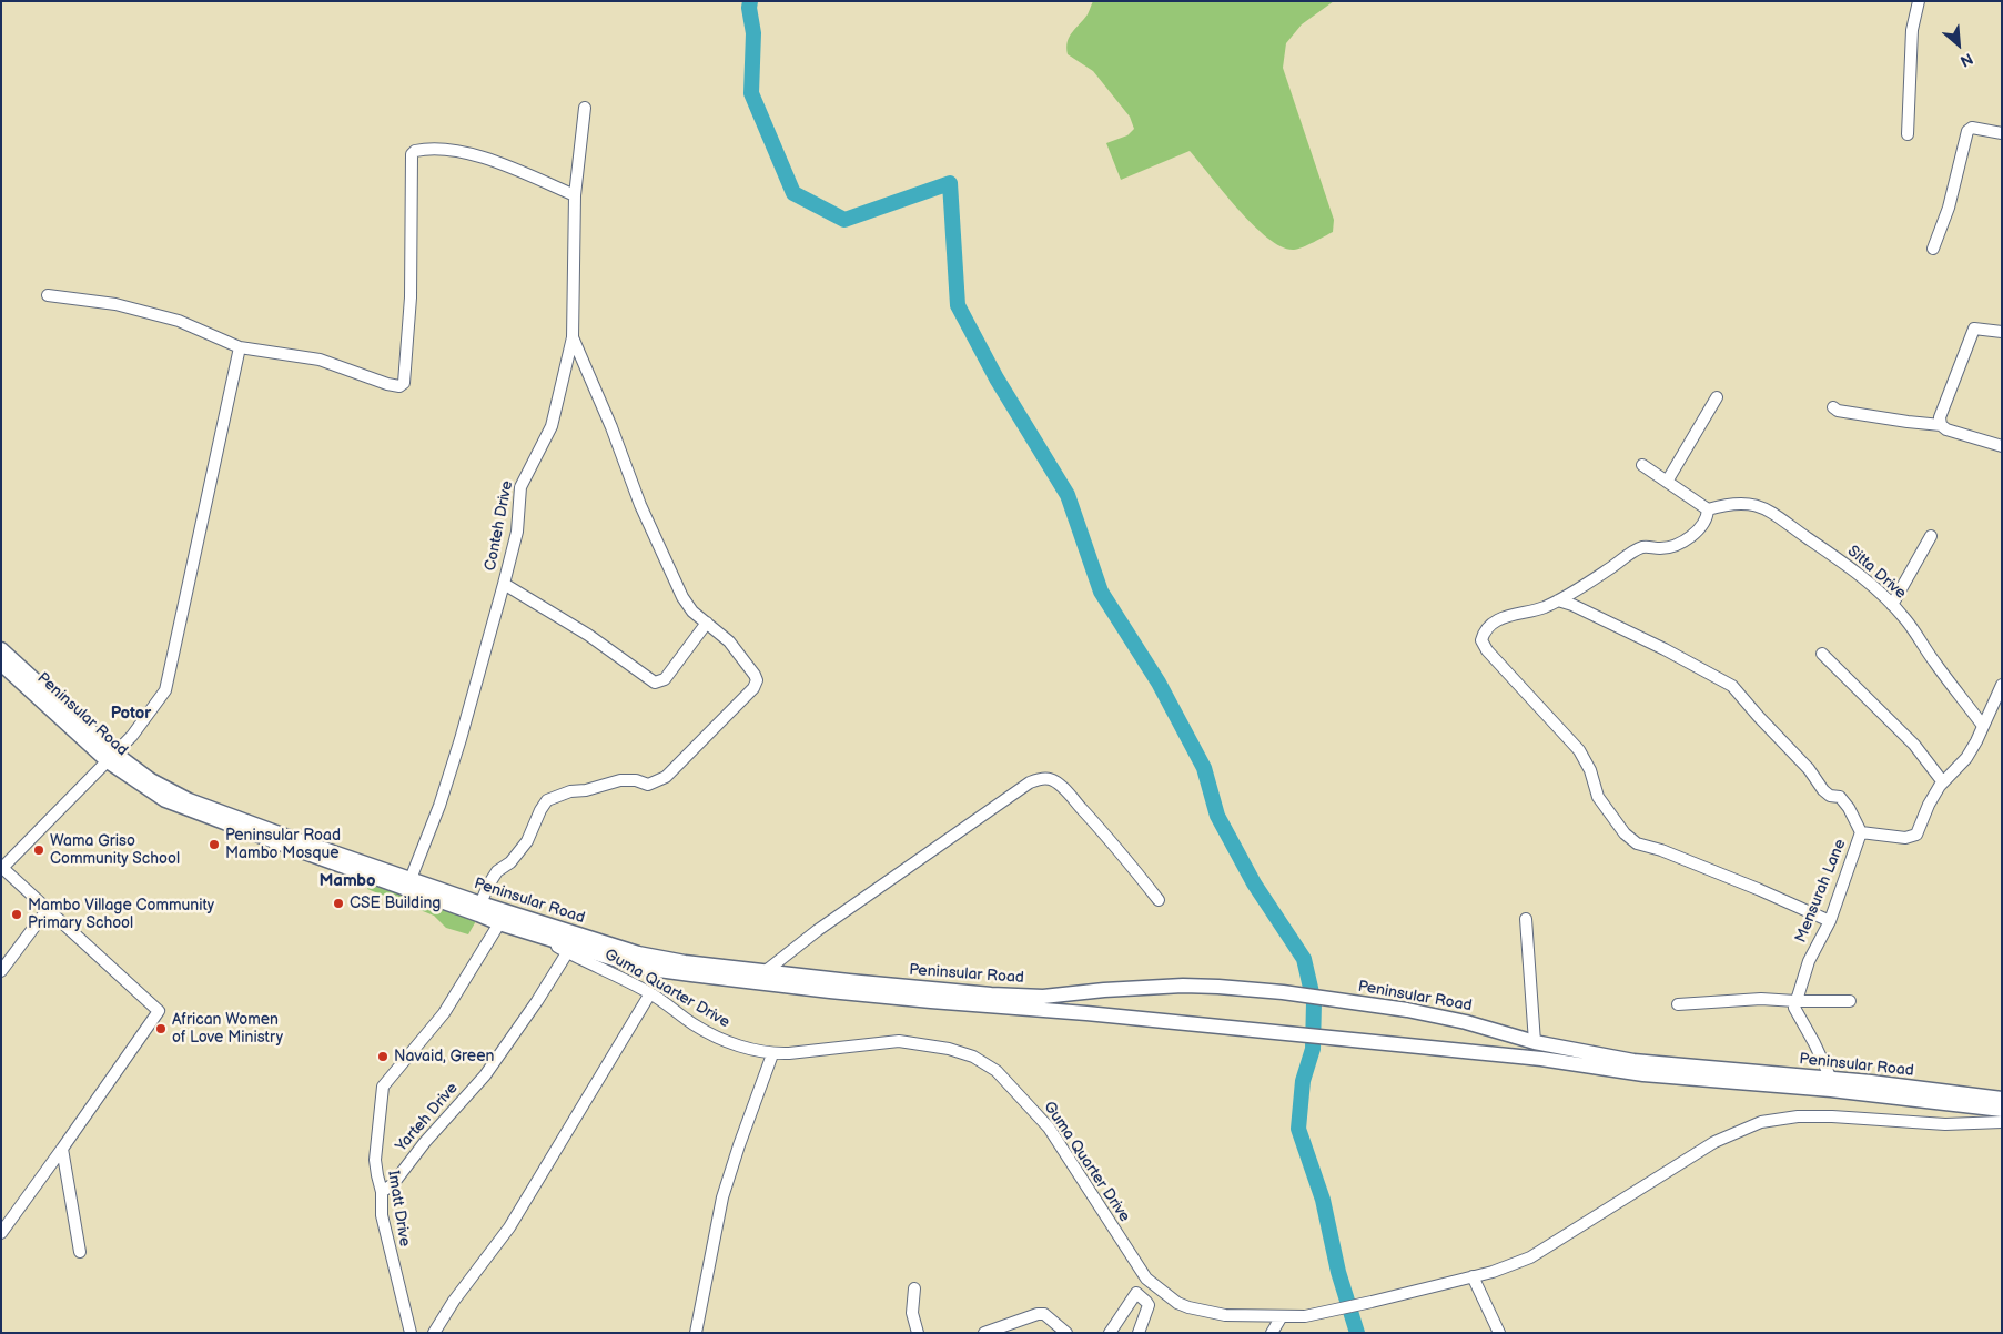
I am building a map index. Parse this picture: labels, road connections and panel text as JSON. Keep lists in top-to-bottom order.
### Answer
{
  "streets": {
    "main road": ["Peninsular Road"],
    "street": [
      "Conteh Drive",
      "Sitta Drive",
      "Mensurah Lane",
      "Guma Quarter Drive",
      "Yarteh Drive",
      "Imatt Drive"
    ]
  },
  "crossings": [
    ["Conteh Drive", "Peninsular Road"],
    ["Sitta Drive", "Mensurah Lane"],
    ["Peninsular Road", "Guma Quarter Drive"],
    ["Peninsular Road", "Imatt Drive"],
    ["Guma Quarter Drive", "Yarteh Drive"],
    ["Yarteh Drive", "Imatt Drive"]
  ],
  "districts": ["Potor", "Mambo"],
  "places": [
    "Peninsular Road Mambo Mosque",
    "Wama Griso Community School",
    "CSE Building",
    "Mambo Village Community Primary School",
    "African Women of Love Ministry",
    "Navaid, Green"
  ],
  "north": "bottom right"
}
